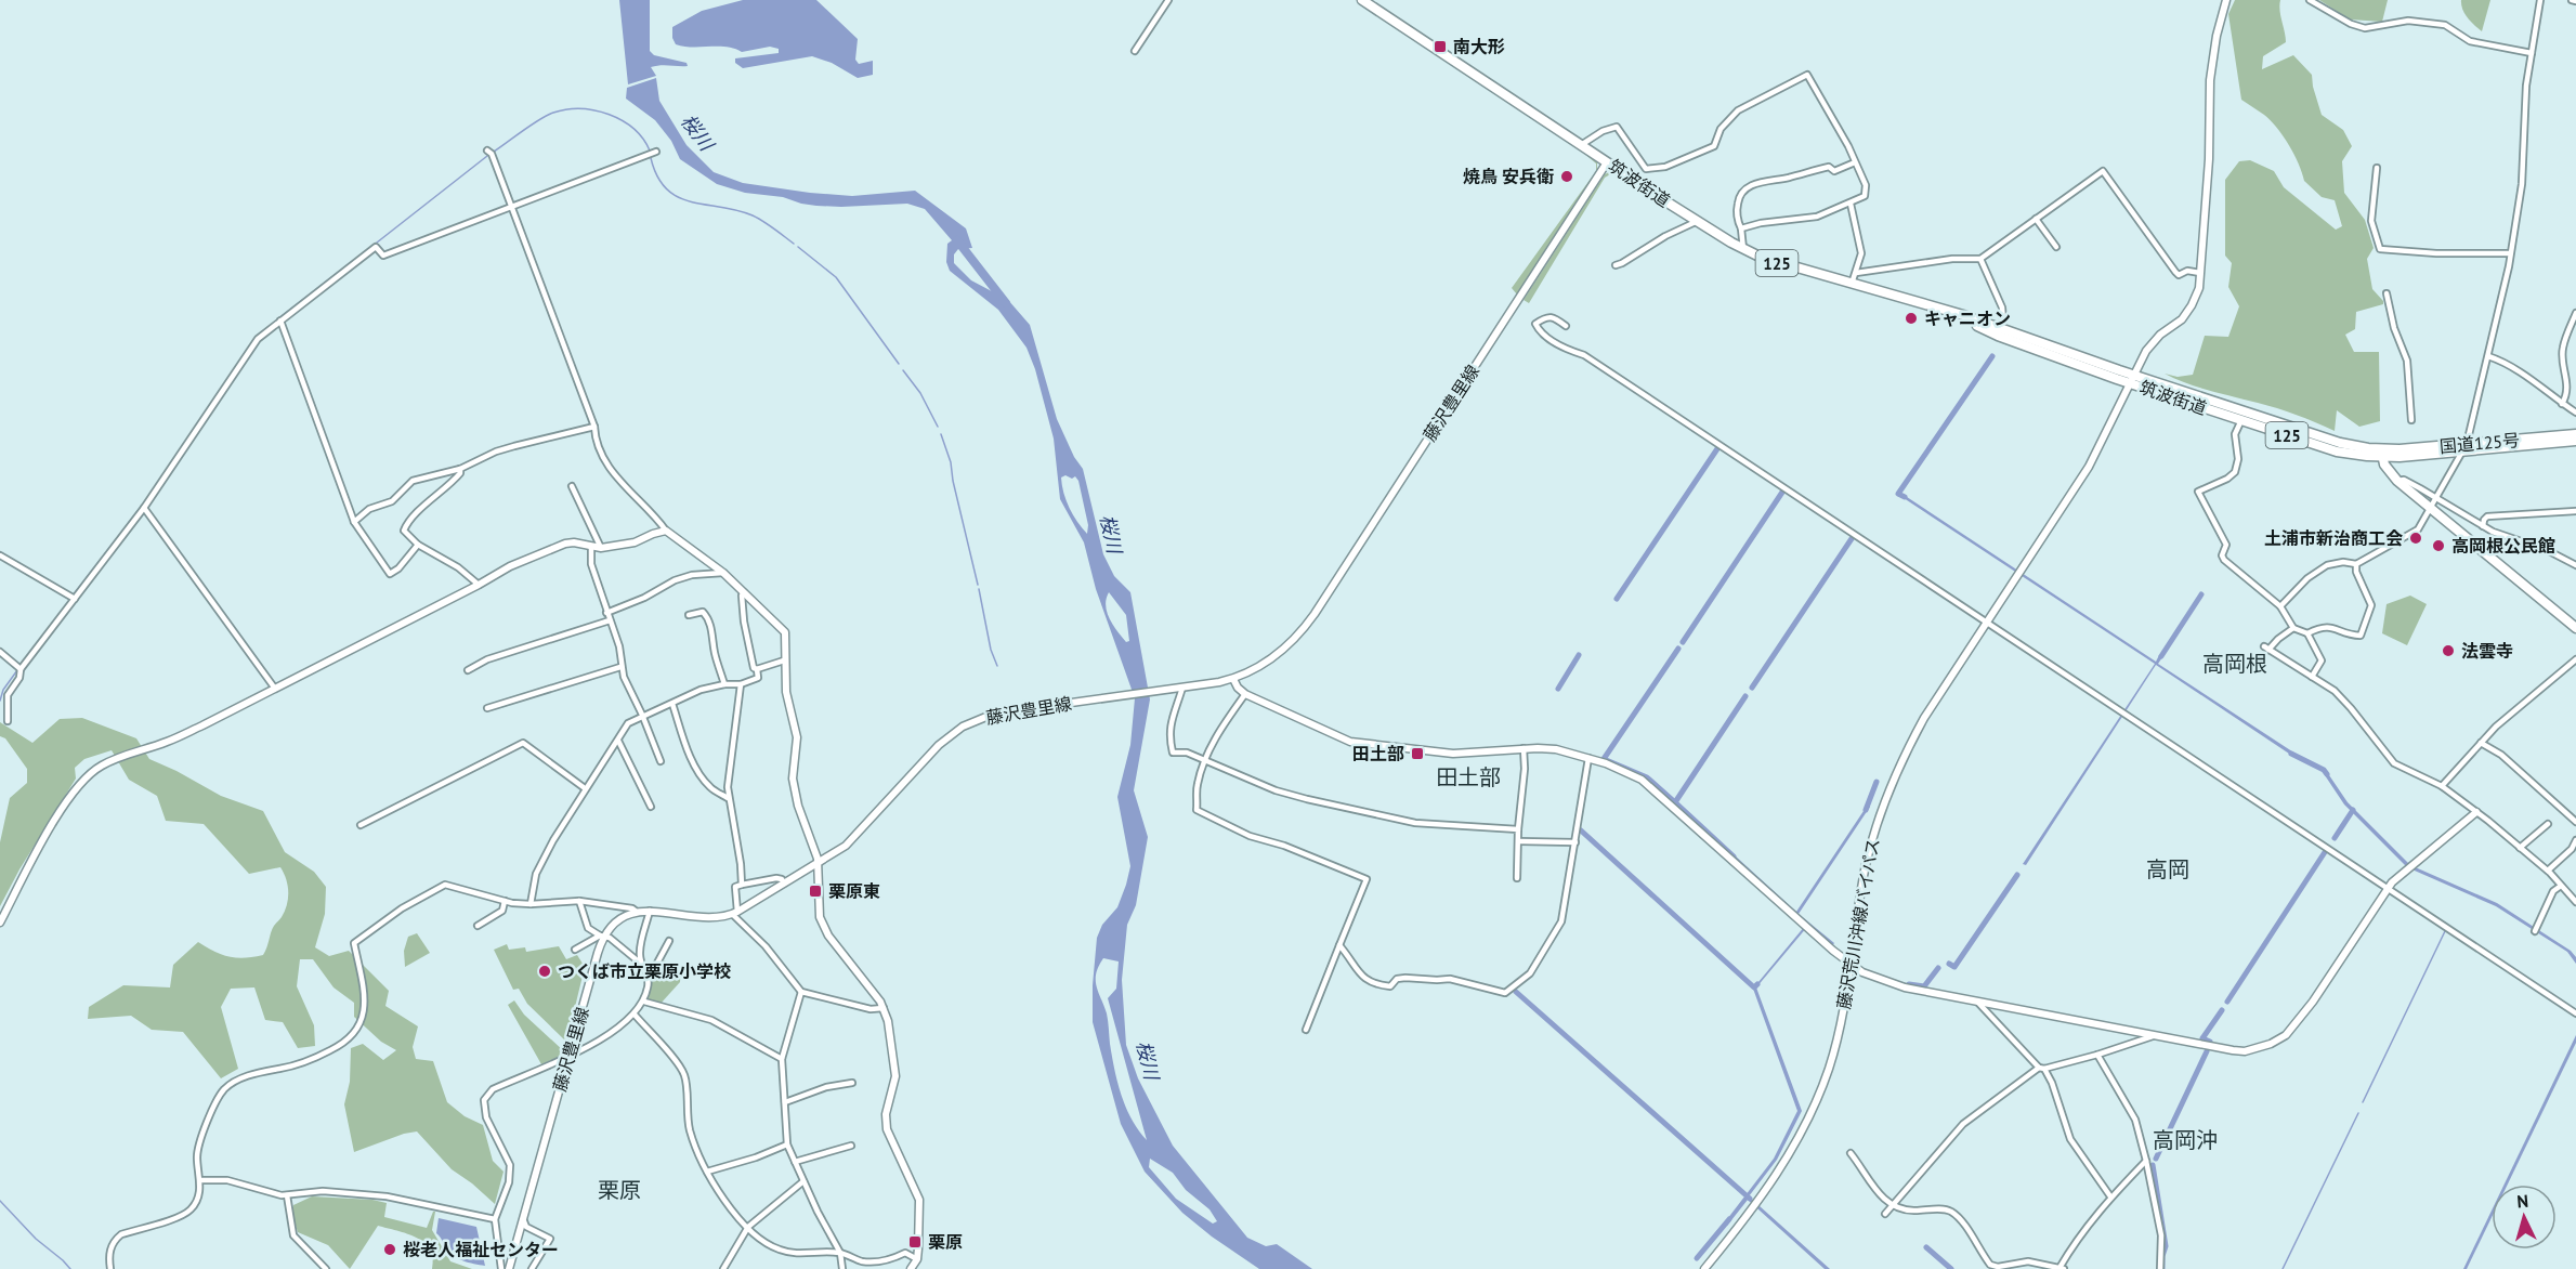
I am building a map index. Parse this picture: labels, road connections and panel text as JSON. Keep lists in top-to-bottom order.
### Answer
{
  "streets": {
    "highway": ["筑波街道", "125", "国道125号"],
    "street": ["藤沢豊里線", "藤沢荒川沖線バイパス"]
  },
  "crossings": [
    ["筑波街道", "藤沢豊里線"],
    ["筑波街道", "国道125号"],
    ["筑波街道", "藤沢荒川沖線バイパス"]
  ],
  "districts": [
    "高岡根",
    "田土部",
    "高岡",
    "高岡沖",
    "栗原"
  ],
  "water": ["桜川"],
  "places": {
    "transit": [
      "南大形",
      "田土部",
      "栗原東",
      "栗原"
    ],
    "other": [
      "焼鳥 安兵衛",
      "キャニオン",
      "土浦市新治商工会",
      "高岡根公民館",
      "法雲寺",
      "つくば市立栗原小学校",
      "桜老人福祉センター"
    ]
  },
  "north": "top"
}
